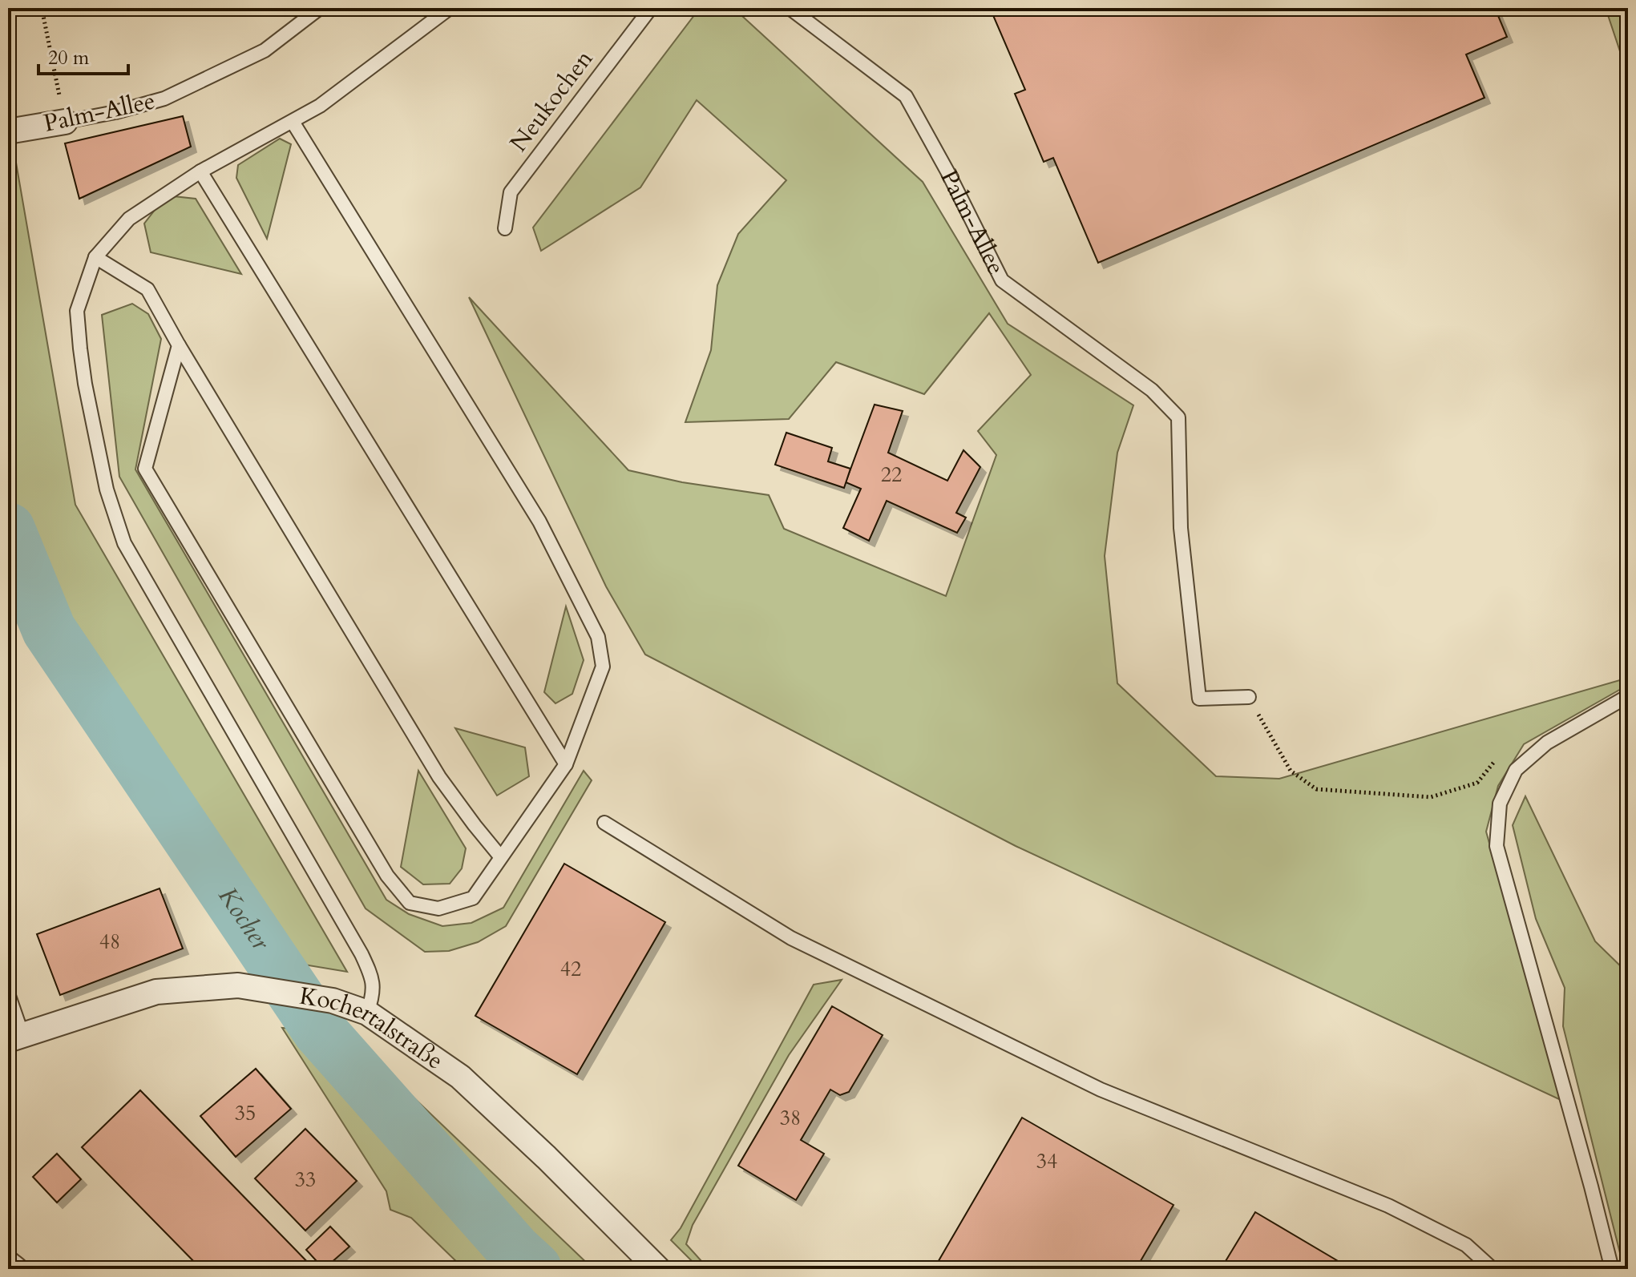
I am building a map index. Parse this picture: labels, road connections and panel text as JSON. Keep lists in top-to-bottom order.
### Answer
{
  "streets": {
    "street": ["Palm-Allee", "Kochertalstraße"],
    "lane": ["Neukochen"]
  },
  "water": ["Kocher"],
  "house_numbers": [
    "22",
    "48",
    "42",
    "35",
    "38",
    "34",
    "33"
  ],
  "scale_bar": "20 m"
}
